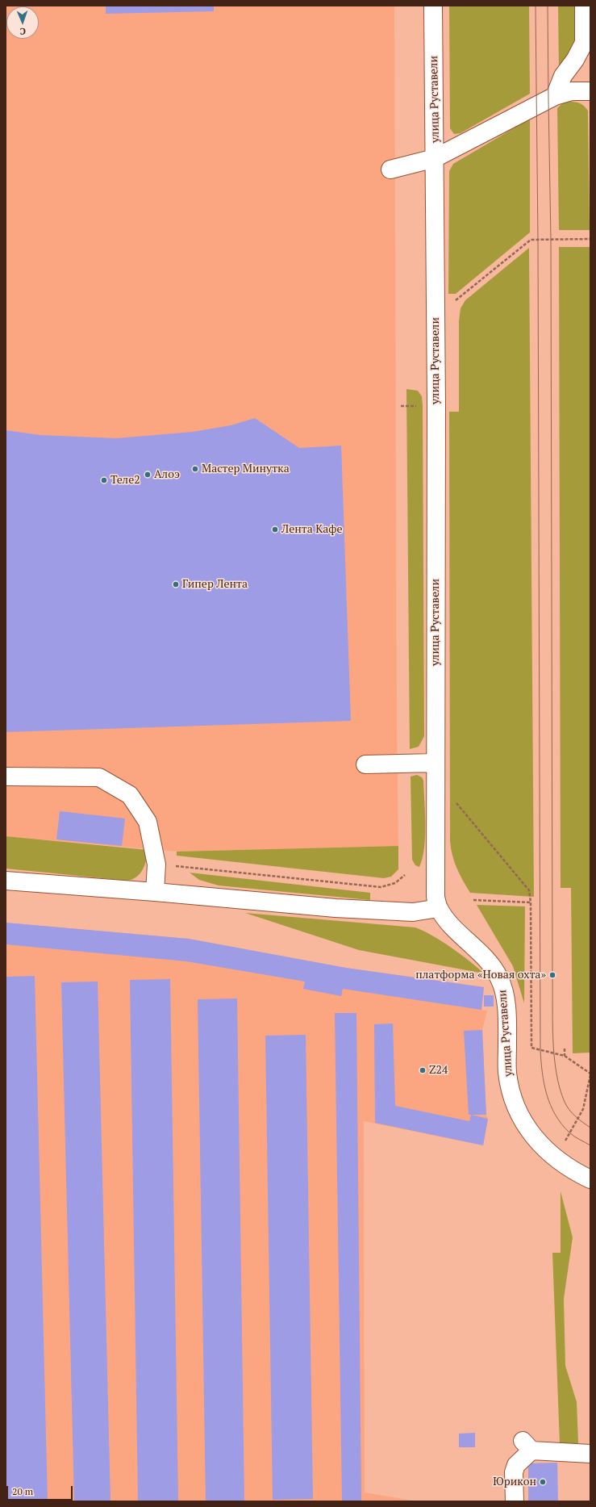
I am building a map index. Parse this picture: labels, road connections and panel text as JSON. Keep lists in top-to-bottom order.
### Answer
{
  "streets": {
    "street": ["улица Руставели"]
  },
  "places": [
    "Мастер Минутка",
    "Алоэ",
    "Теле2",
    "Лента Кафе",
    "Гипер Лента",
    "платформа «Новая охта»",
    "Z24",
    "Юрикон"
  ],
  "scale_bar": "20 m",
  "north": "bottom"
}
